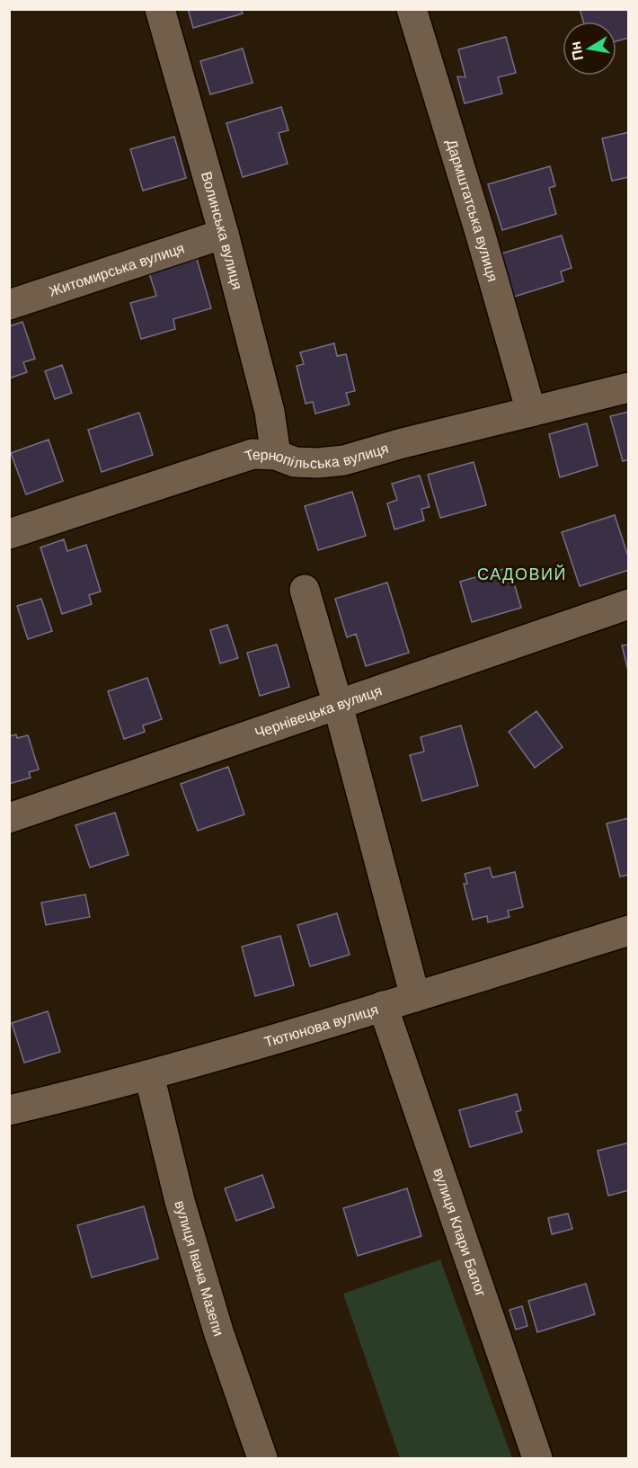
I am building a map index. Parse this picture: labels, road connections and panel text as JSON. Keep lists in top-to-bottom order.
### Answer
{
  "streets": {
    "street": [
      "Дармштатська вулиця",
      "Волинська вулиця",
      "Житомирська вулиця",
      "Тернопільська вулиця",
      "Чернівецька вулиця",
      "Тютюнова вулиця",
      "вулиця Клари Балог",
      "вулиця Івана Мазепи"
    ]
  },
  "crossings": [
    ["Дармштатська вулиця", "Тернопільська вулиця"],
    ["Волинська вулиця", "Житомирська вулиця"],
    ["Волинська вулиця", "Тернопільська вулиця"],
    ["Тютюнова вулиця", "вулиця Клари Балог"],
    ["Тютюнова вулиця", "вулиця Івана Мазепи"]
  ],
  "districts": ["САДОВИЙ"],
  "north": "left"
}
